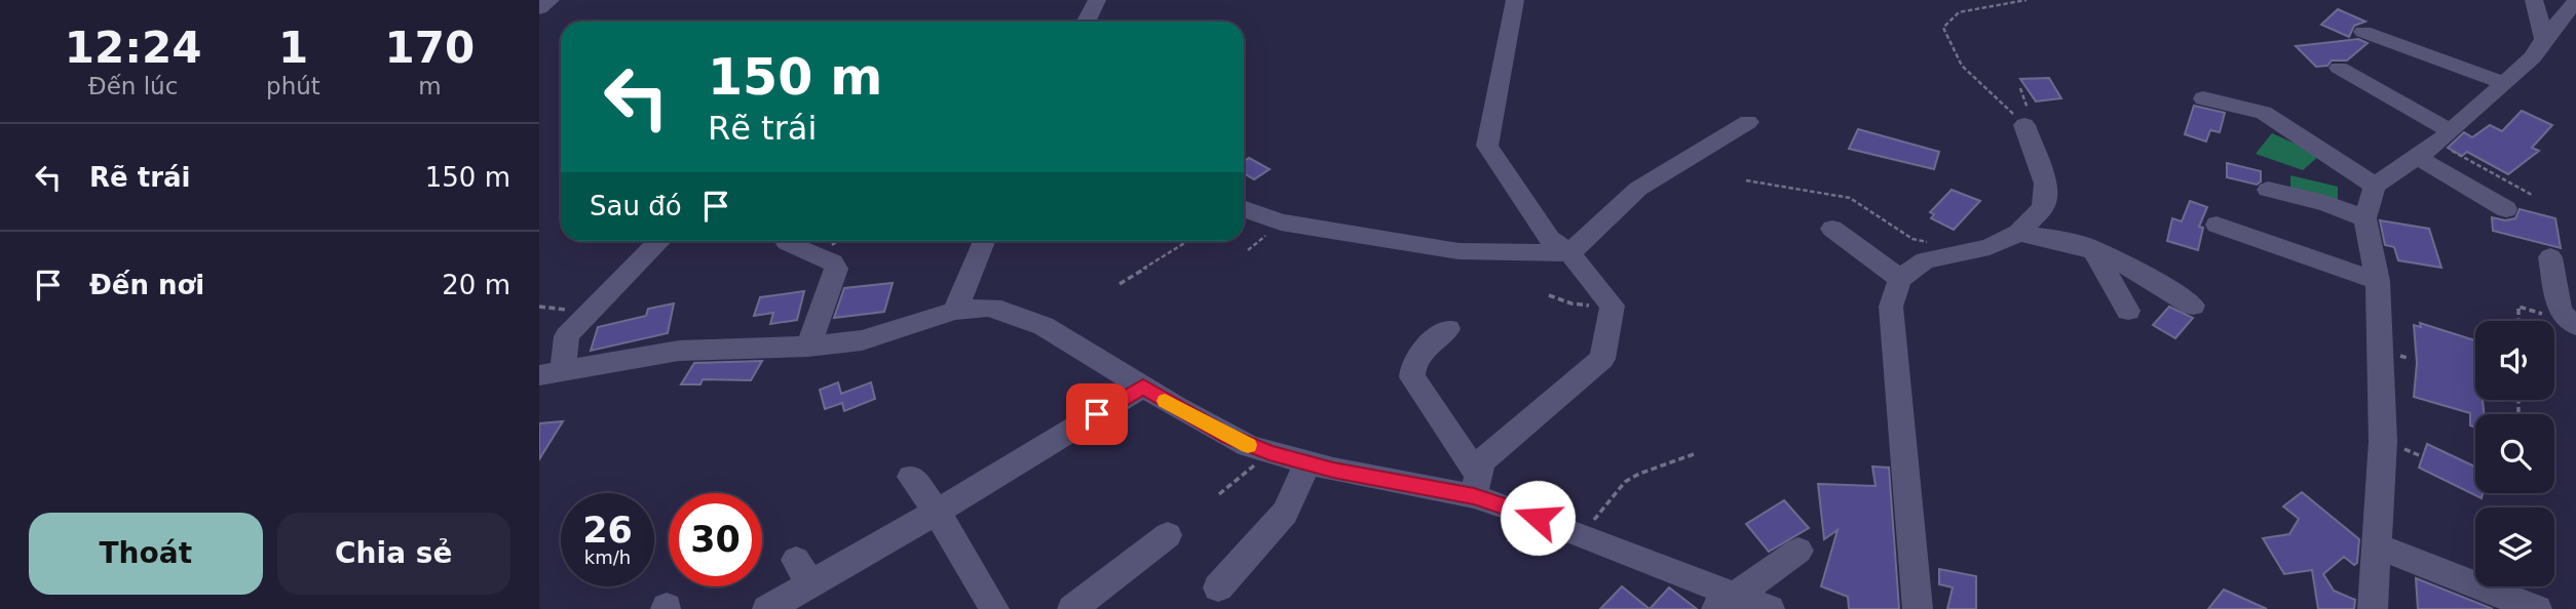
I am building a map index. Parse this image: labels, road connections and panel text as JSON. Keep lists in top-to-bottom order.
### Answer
{
  "page": {
    "eta": [
      "12:24",
      "Đến lúc",
      "1",
      "phút",
      "170",
      "m"
    ],
    "turn": ["150 m", "Rẽ trái"],
    "list": [
      {
        "name": "Rẽ trái",
        "value": "150 m"
      },
      {
        "name": "Đến nơi",
        "value": "20 m"
      }
    ],
    "then": "Sau đó",
    "speed": "26 km/h",
    "limit": "30",
    "buttons": ["Thoát", "Chia sẻ"]
  }
}
